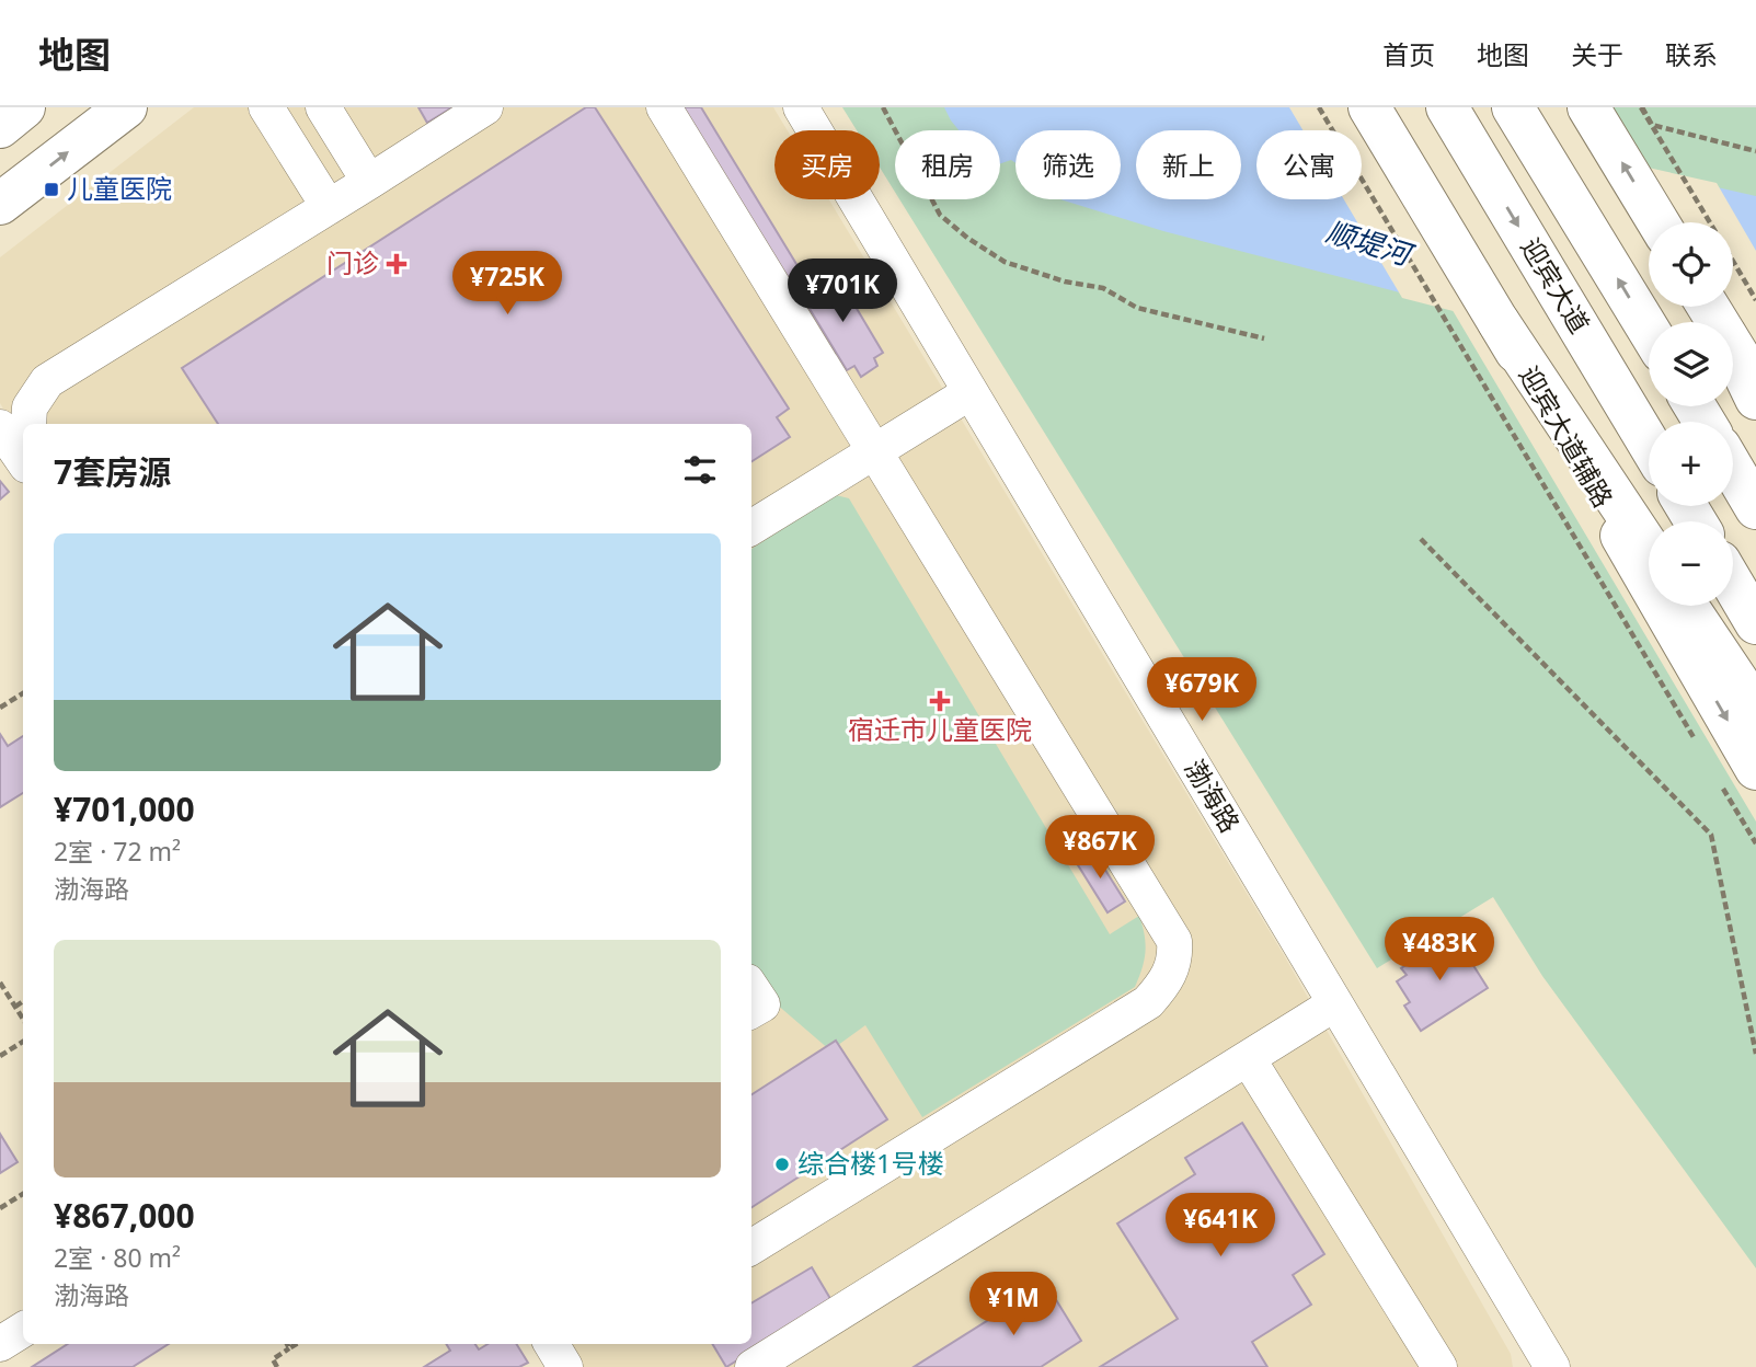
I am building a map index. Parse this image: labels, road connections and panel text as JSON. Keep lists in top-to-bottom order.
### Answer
{
  "streets": {
    "main road": ["迎宾大道", "迎宾大道辅路"],
    "street": ["渤海路"]
  },
  "water": ["顺堤河"],
  "places": {
    "transit": ["儿童医院"],
    "health": ["门诊", "宿迁市儿童医院"],
    "other": ["综合楼1号楼"]
  },
  "page": {
    "header": "地图",
    "nav": [
      "首页",
      "地图",
      "关于",
      "联系"
    ],
    "chip": [
      "买房",
      "租房",
      "筛选",
      "新上",
      "公寓"
    ],
    "map_buttons": ["+", "−"],
    "price": [
      "¥725K",
      "¥701K",
      "¥679K",
      "¥867K",
      "¥483K",
      "¥641K",
      "¥1M"
    ],
    "heading": "7套房源",
    "list": [
      {
        "name": "¥701,000",
        "note": "2室 · 72 m² · 渤海路"
      },
      {
        "name": "¥867,000",
        "note": "2室 · 80 m² · 渤海路"
      }
    ]
  }
}
